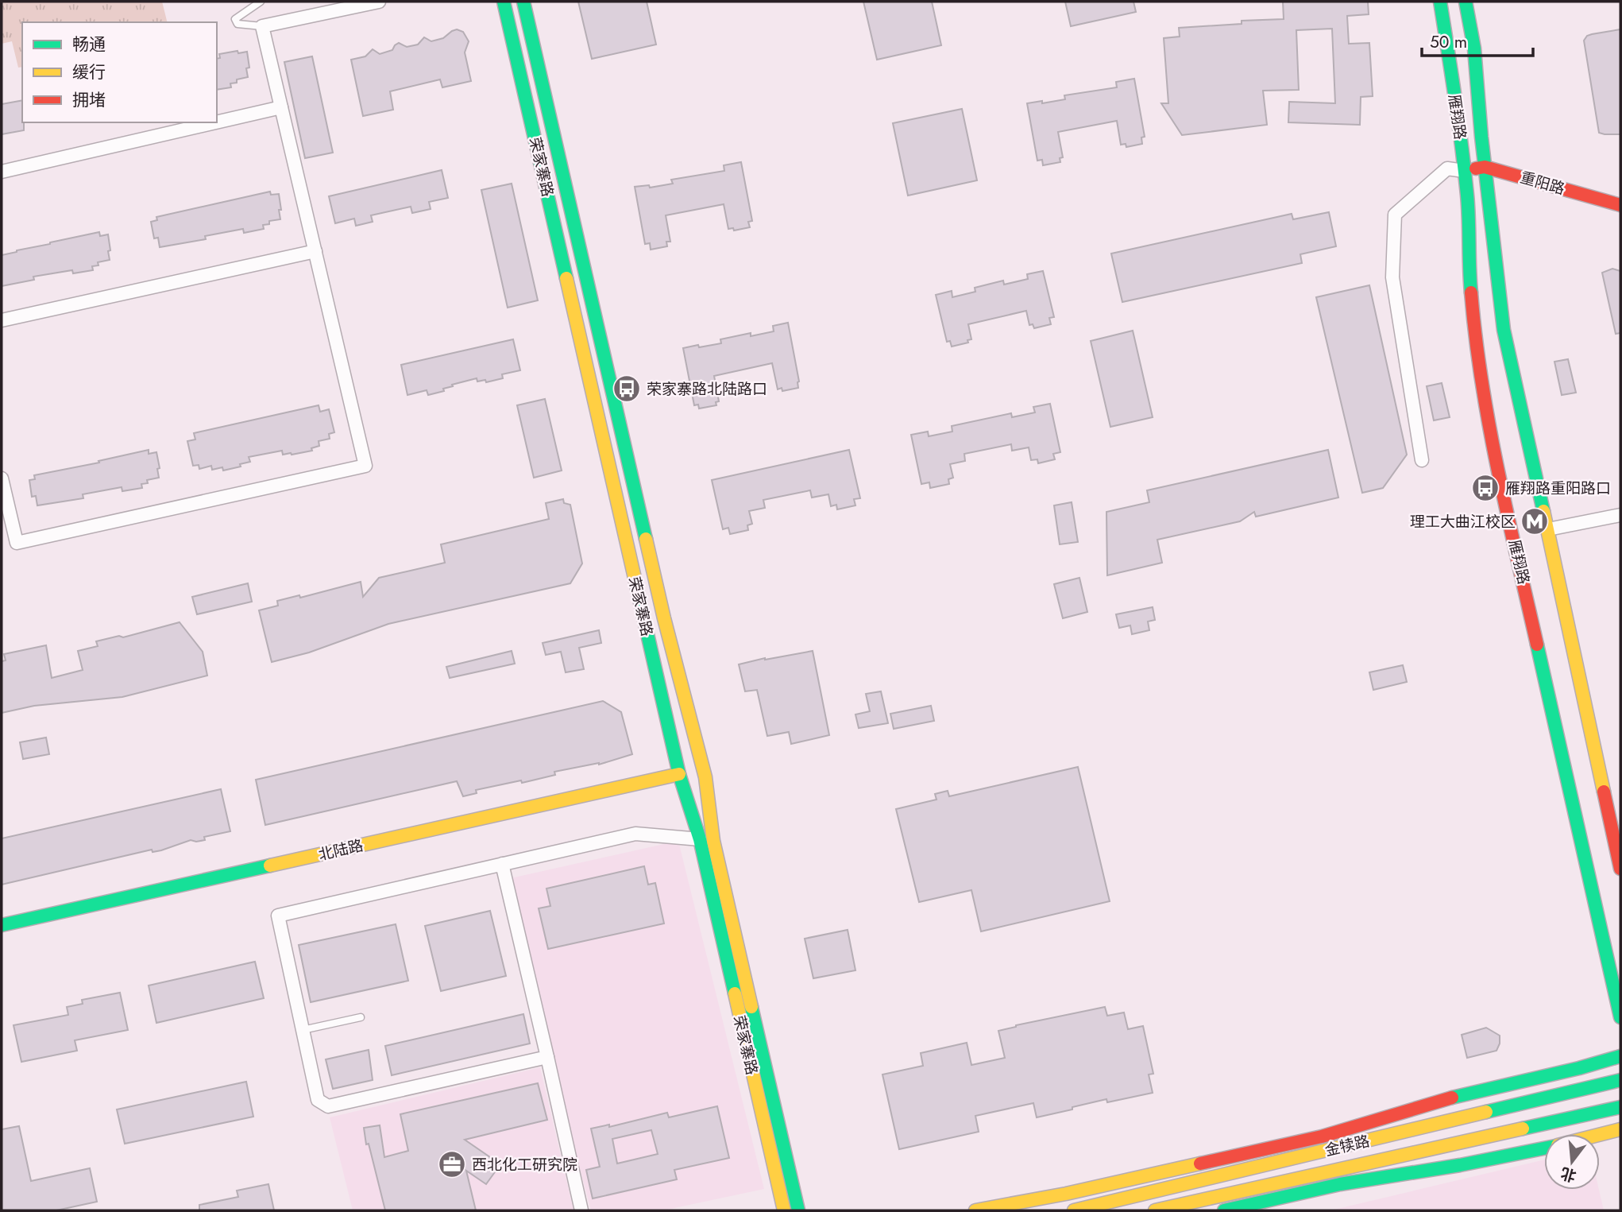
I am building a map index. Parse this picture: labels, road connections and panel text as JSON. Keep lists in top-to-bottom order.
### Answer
{
  "streets": {
    "street": [
      "雁翔路",
      "荣家寨路",
      "重阳路",
      "北陆路",
      "金犊路"
    ]
  },
  "crossings": [
    ["雁翔路", "重阳路"],
    ["荣家寨路", "北陆路"]
  ],
  "places": {
    "bus stop": ["荣家寨路北陆路口", "雁翔路重阳路口"],
    "metro station": ["理工大曲江校区"],
    "office": ["西北化工研究院"]
  },
  "legend": ["畅通", "缓行", "拥堵"],
  "scale_bar": "50 m",
  "north": "bottom"
}
